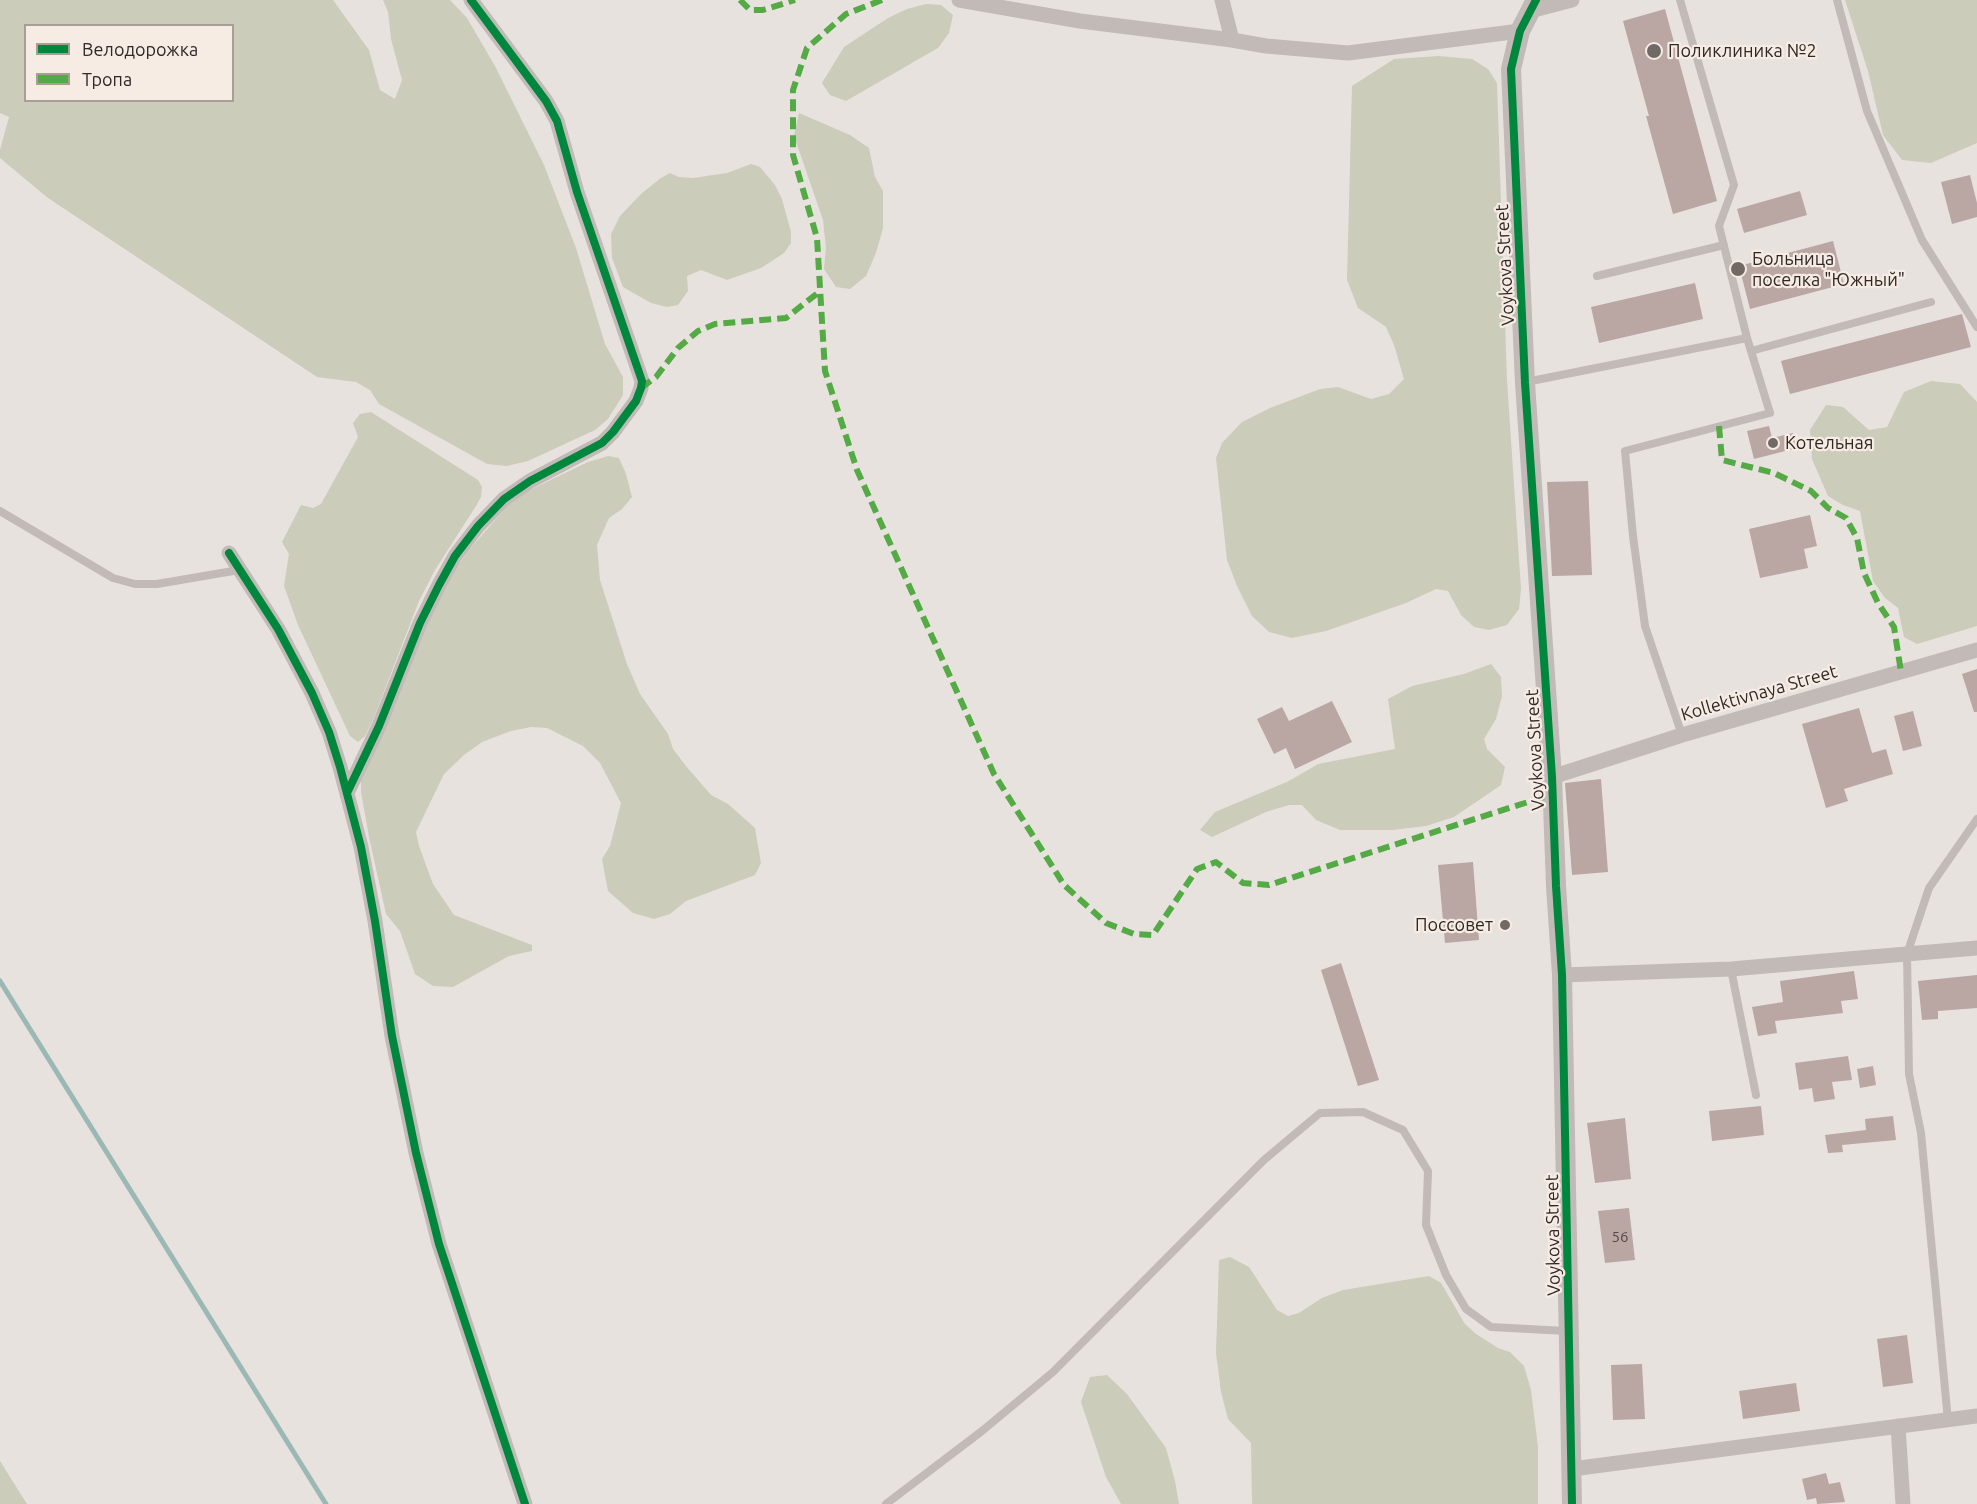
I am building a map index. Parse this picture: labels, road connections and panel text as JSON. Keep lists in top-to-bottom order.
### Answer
{
  "streets": {
    "street": ["Voykova Street", "Kollektivnaya Street"]
  },
  "crossings": [
    ["Voykova Street", "Kollektivnaya Street"]
  ],
  "places": [
    "Поликлиника №2",
    "Больница поселка \"Южный\"",
    "Котельная",
    "Поссовет"
  ],
  "house_numbers": ["56"],
  "legend": ["Велодорожка", "Тропа"]
}
